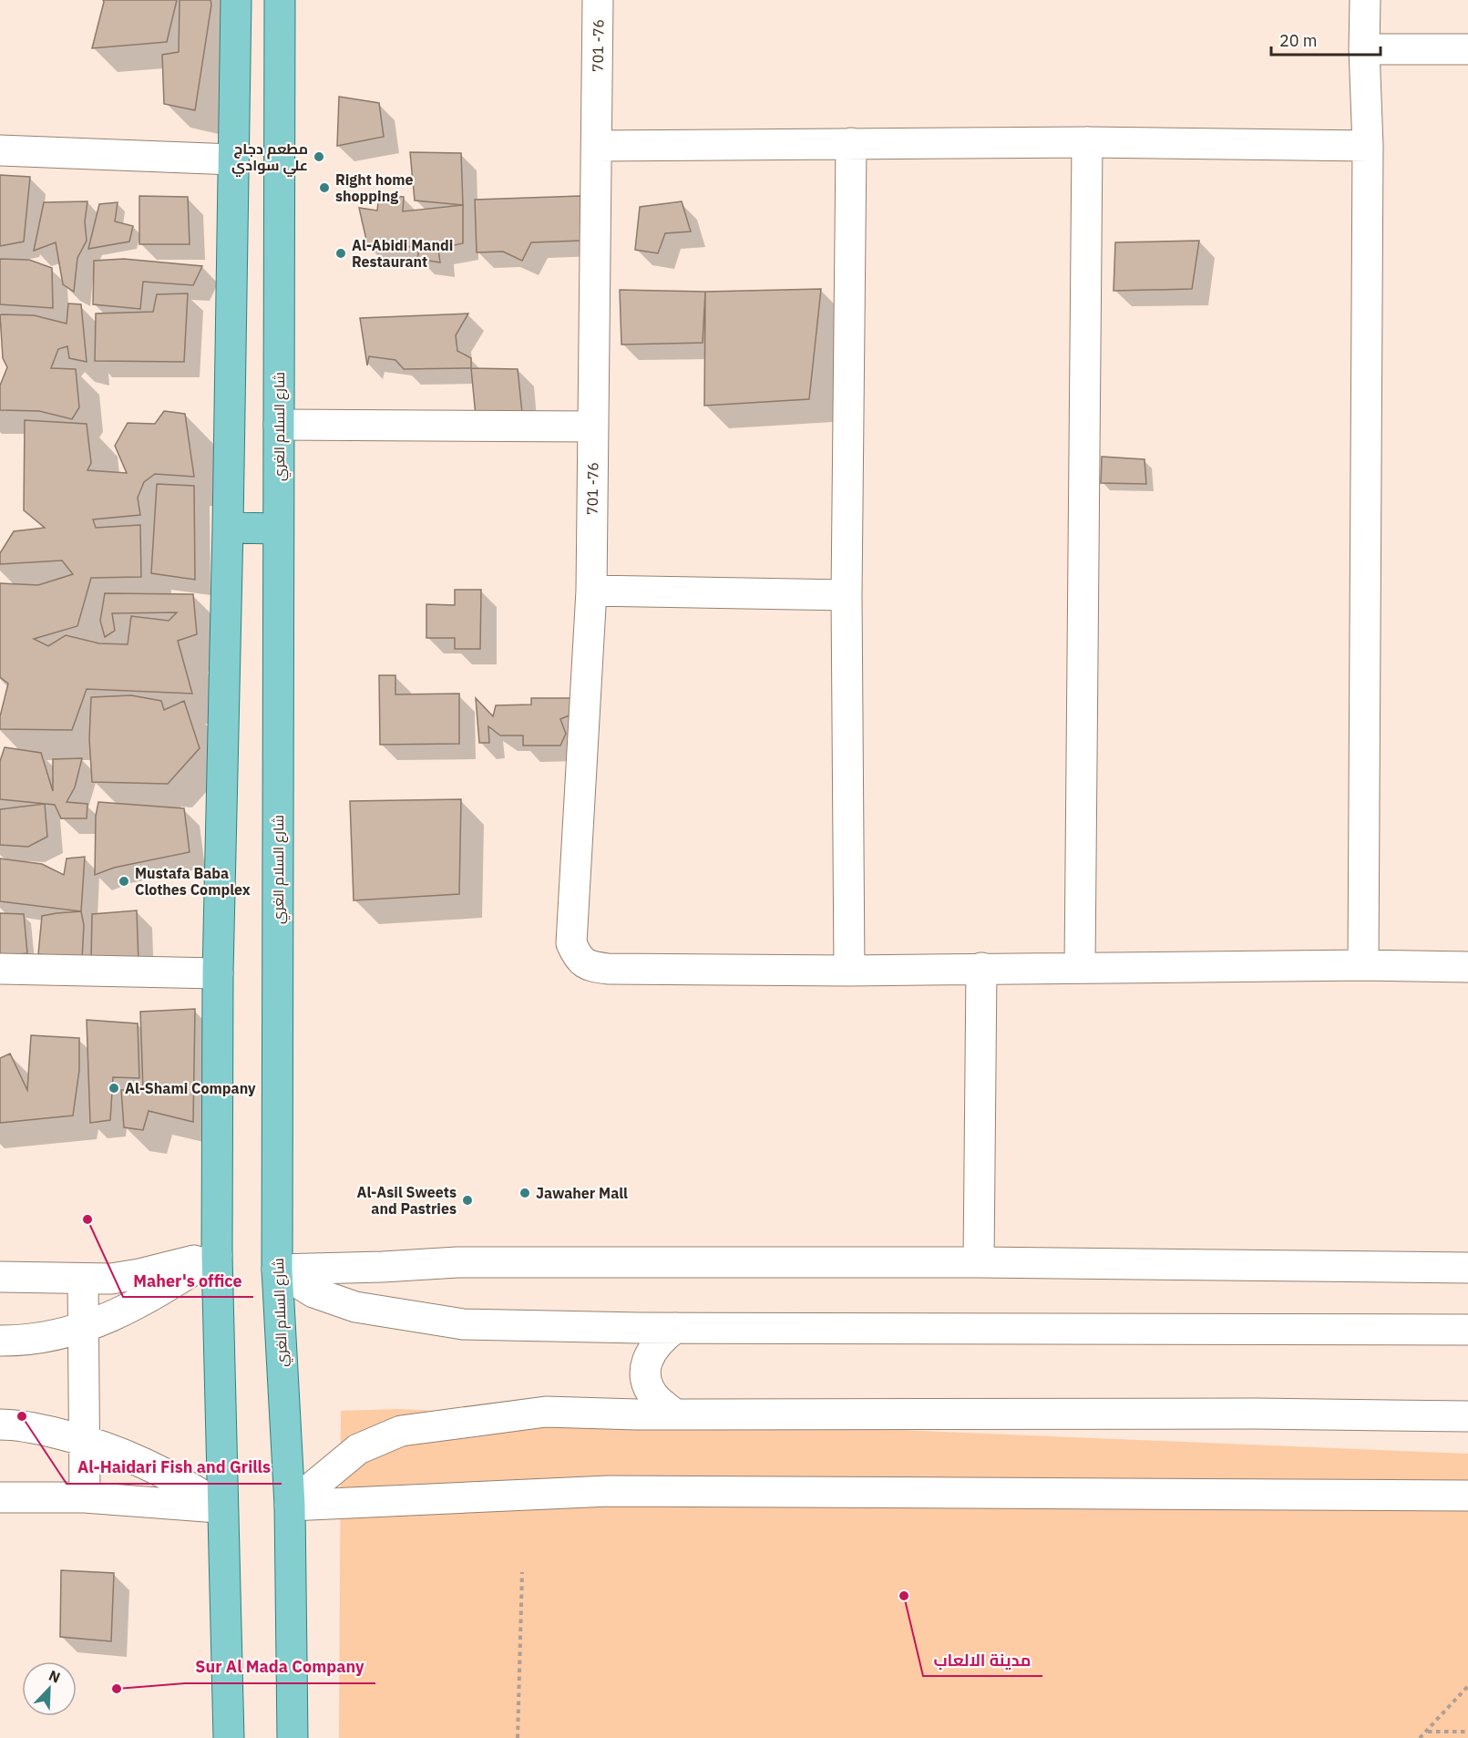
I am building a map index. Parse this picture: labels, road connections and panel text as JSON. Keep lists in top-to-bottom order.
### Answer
{
  "streets": {
    "main road": ["شارع السلام الغري"],
    "street": ["701 -76"]
  },
  "places": [
    "مطعم دجاج علي سوادي",
    "Right home shopping",
    "Al-Abidi Mandi Restaurant",
    "Mustafa Baba Clothes Complex",
    "Al-Shami Company",
    "Jawaher Mall",
    "Al-Asil Sweets and Pastries",
    "Maher's office",
    "Al-Haidari Fish and Grills",
    "مدينة الالعاب",
    "Sur Al Mada Company"
  ],
  "scale_bar": "20 m",
  "north": "top right"
}
